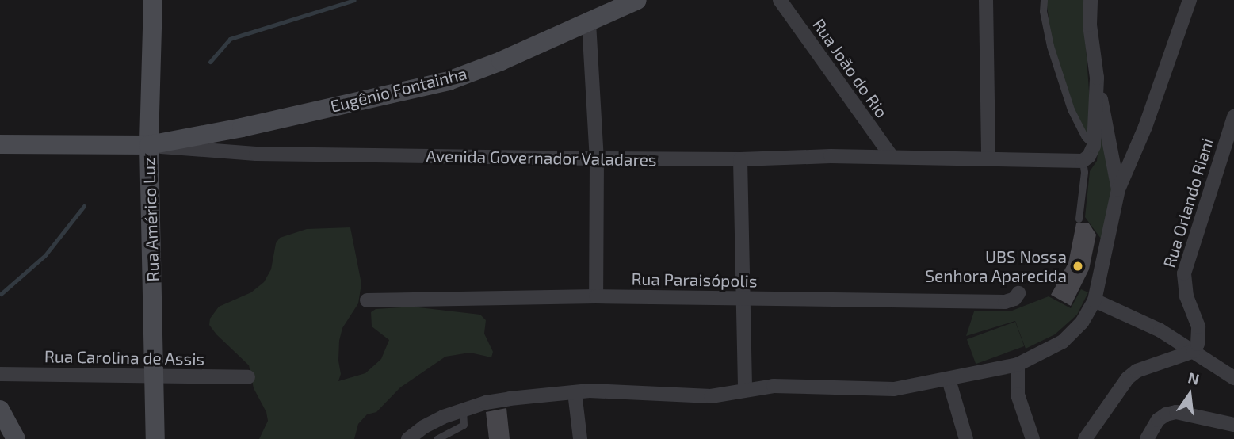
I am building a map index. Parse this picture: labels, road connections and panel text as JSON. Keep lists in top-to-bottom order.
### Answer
{
  "streets": {
    "main road": ["Eugênio Fontainha", "Avenida Governador Valadares", "Rua Américo Luz"],
    "street": [
      "Rua João do Rio",
      "Rua Orlando Riani",
      "Rua Paraisópolis",
      "Rua Carolina de Assis"
    ]
  },
  "crossings": [
    ["Rua João do Rio", "Avenida Governador Valadares"],
    ["Eugênio Fontainha", "Avenida Governador Valadares"],
    ["Eugênio Fontainha", "Rua Américo Luz"],
    ["Avenida Governador Valadares", "Rua Américo Luz"],
    ["Rua Américo Luz", "Rua Carolina de Assis"]
  ],
  "places": ["UBS Nossa Senhora Aparecida"],
  "north": "top"
}
